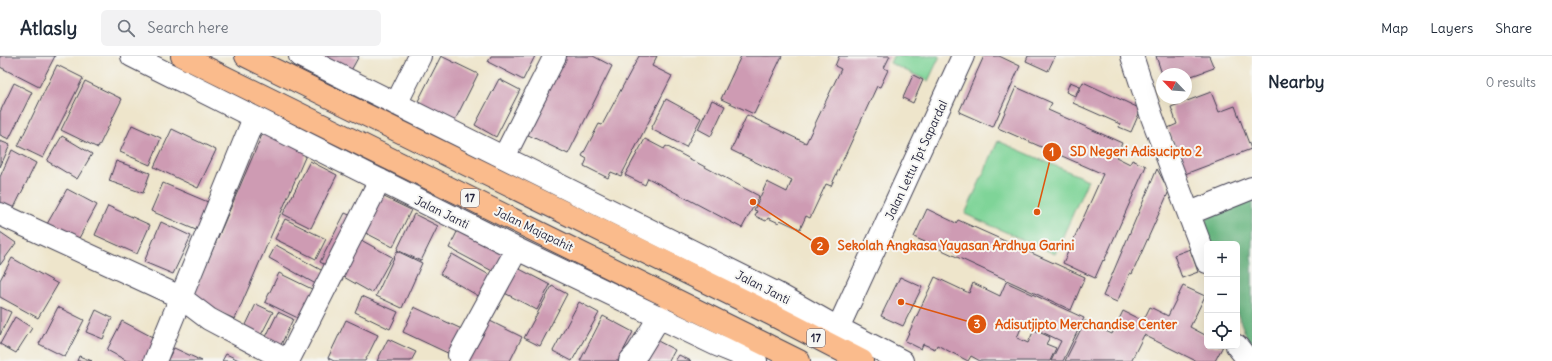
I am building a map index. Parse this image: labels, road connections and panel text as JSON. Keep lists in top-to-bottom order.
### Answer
{
  "streets": {
    "highway": ["17", "Jalan Majapahit"],
    "street": ["Jalan Lettu Tpt Sapardal", "Jalan Janti"]
  },
  "crossings": [
    ["Jalan Lettu Tpt Sapardal", "Jalan Janti"],
    ["Jalan Janti", "Jalan Majapahit"]
  ],
  "places": ["Sekolah Angkasa Yayasan Ardhya Garini", "SD Negeri Adisucipto 2", "Adisutjipto Merchandise Center"],
  "north": "top left",
  "page": {
    "header": "Atlasly",
    "search": "Search here",
    "nav": ["Map", "Layers", "Share"],
    "heading": ["Nearby", "0 results"],
    "map_buttons": ["+", "−"]
  }
}
